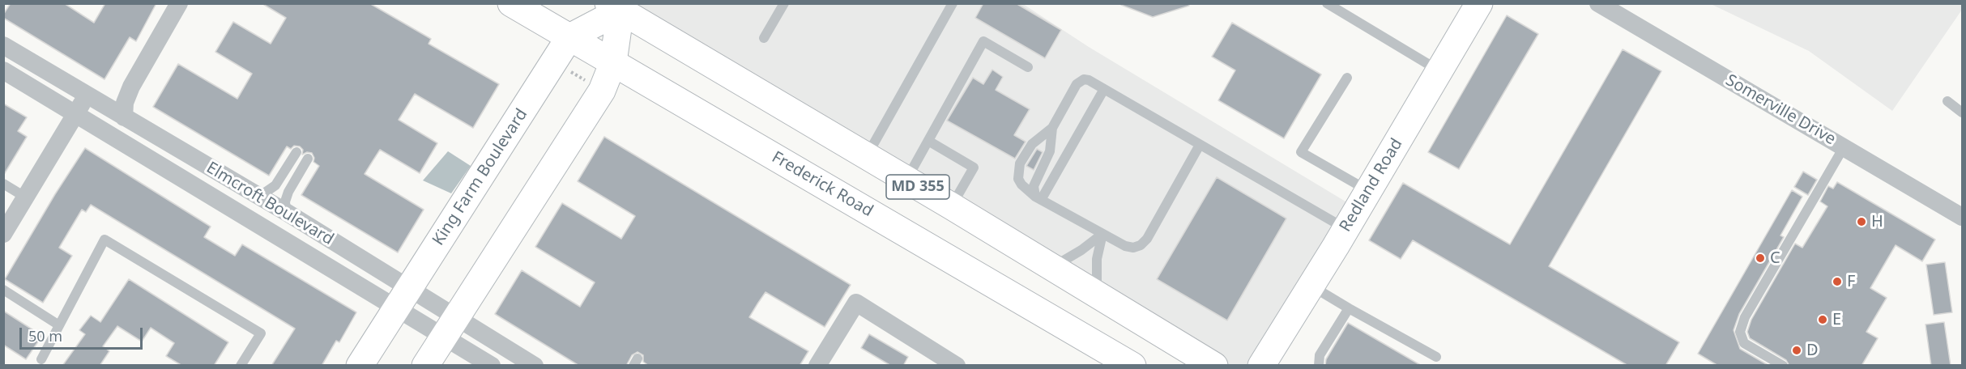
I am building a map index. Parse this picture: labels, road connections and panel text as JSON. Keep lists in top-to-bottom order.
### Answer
{
  "streets": {
    "main road": [
      "King Farm Boulevard",
      "Frederick Road",
      "Redland Road",
      "MD 355"
    ],
    "street": ["Somerville Drive", "Elmcroft Boulevard"]
  },
  "crossings": [
    ["King Farm Boulevard", "Frederick Road"],
    ["King Farm Boulevard", "MD 355"],
    ["King Farm Boulevard", "Elmcroft Boulevard"]
  ],
  "places": [
    "H",
    "C",
    "F",
    "E",
    "D"
  ],
  "scale_bar": "50 m"
}
